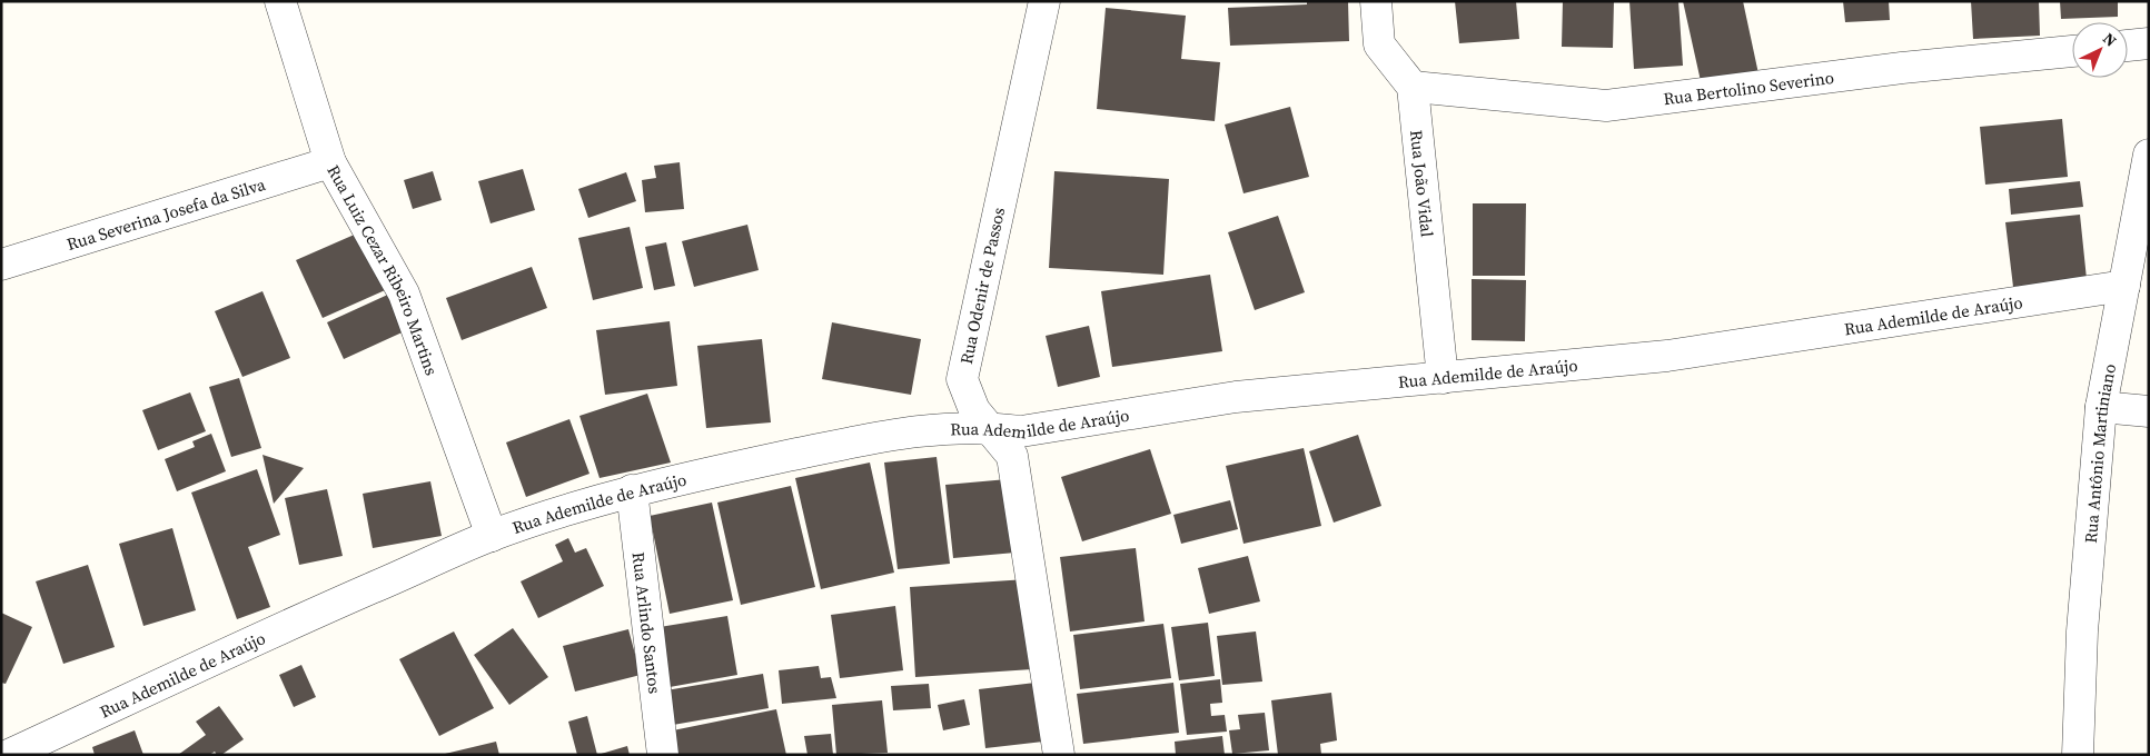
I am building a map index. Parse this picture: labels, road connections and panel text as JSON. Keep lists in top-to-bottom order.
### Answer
{
  "streets": {
    "street": [
      "Rua Bertolino Severino",
      "Rua João Vidal",
      "Rua Severina Josefa da Silva",
      "Rua Luiz Cezar Ribeiro Martins",
      "Rua Odenir de Passos",
      "Rua Ademilde de Araújo",
      "Rua Antônio Martiniano",
      "Rua Arlindo Santos"
    ]
  },
  "crossings": [
    ["Rua Bertolino Severino", "Rua João Vidal"],
    ["Rua João Vidal", "Rua Ademilde de Araújo"],
    ["Rua Severina Josefa da Silva", "Rua Luiz Cezar Ribeiro Martins"],
    ["Rua Luiz Cezar Ribeiro Martins", "Rua Ademilde de Araújo"],
    ["Rua Odenir de Passos", "Rua Ademilde de Araújo"],
    ["Rua Ademilde de Araújo", "Rua Antônio Martiniano"],
    ["Rua Ademilde de Araújo", "Rua Arlindo Santos"]
  ],
  "north": "top right"
}
